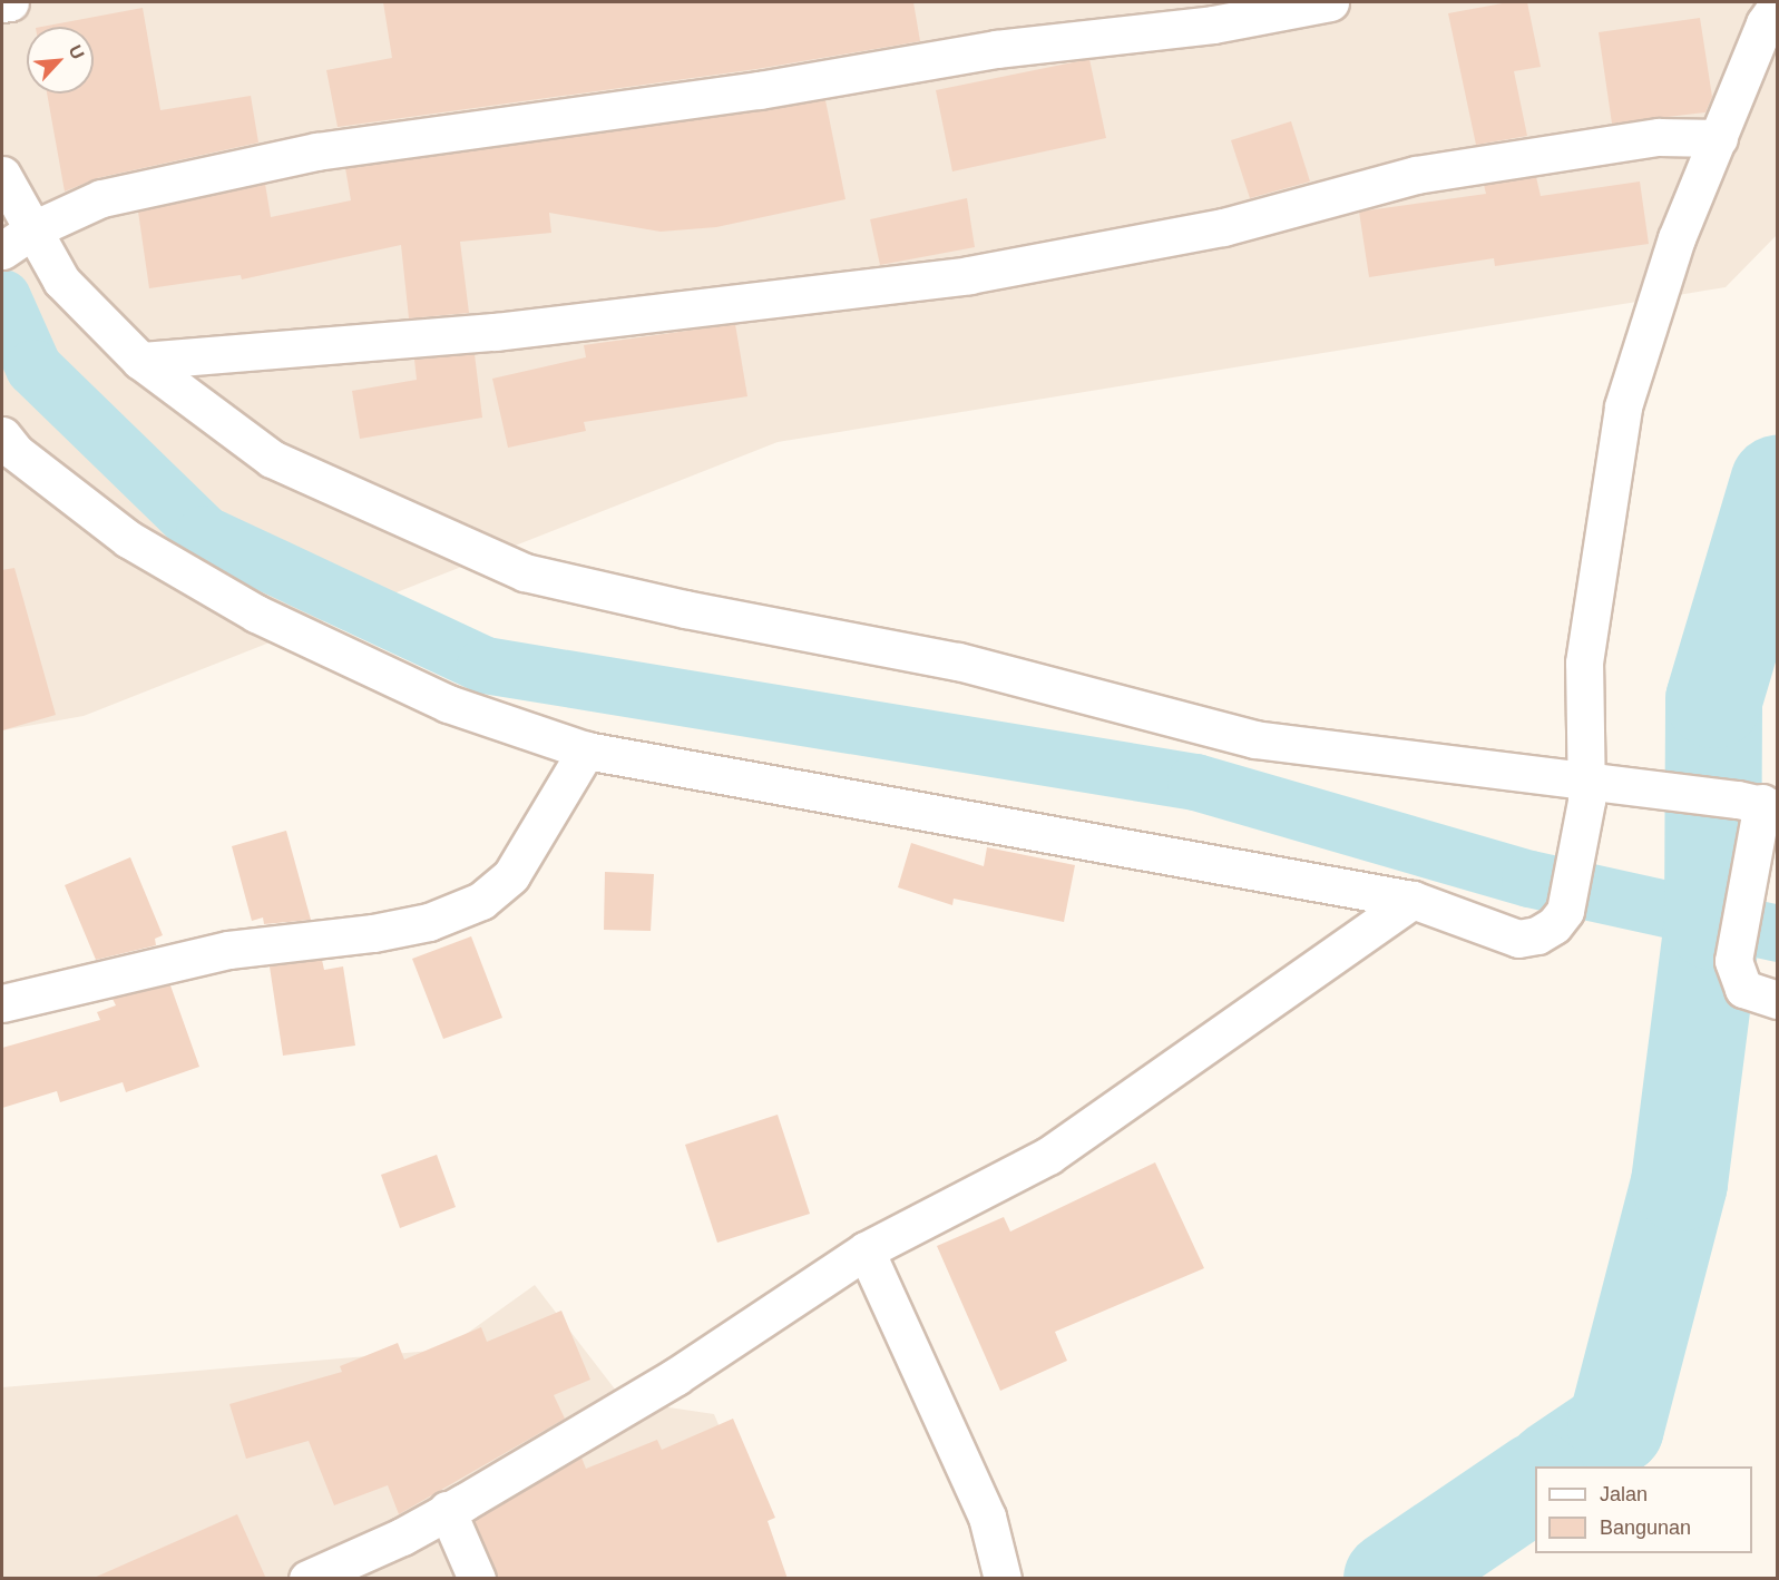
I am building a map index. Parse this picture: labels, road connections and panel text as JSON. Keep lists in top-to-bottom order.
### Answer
{
  "legend": ["Jalan", "Bangunan"],
  "north": "top right"
}
